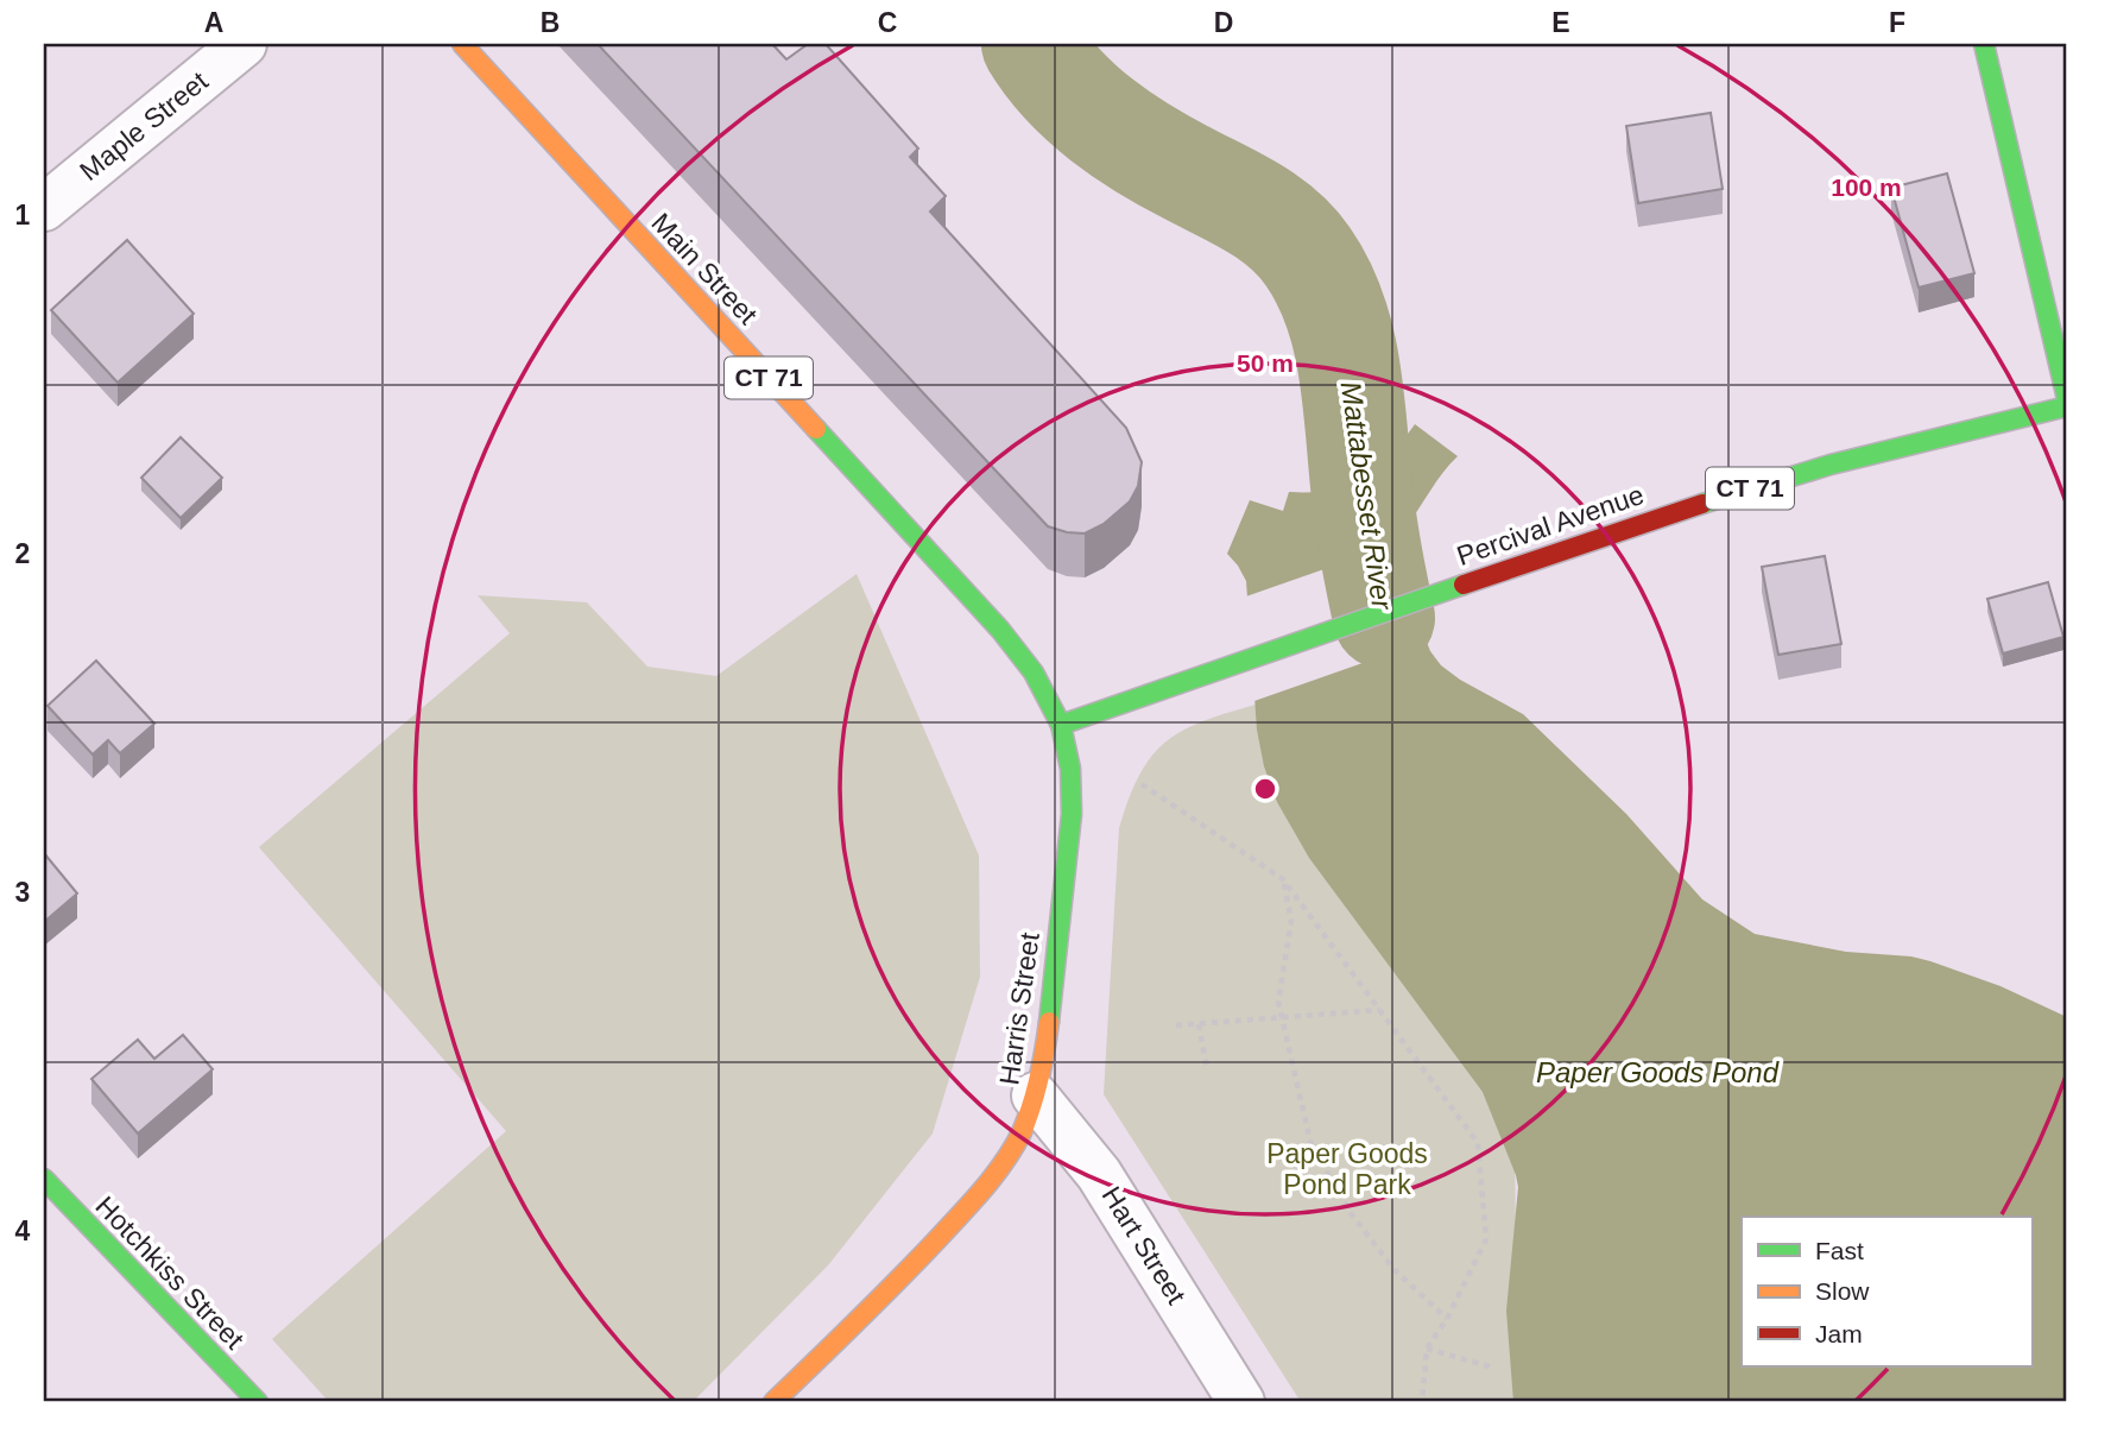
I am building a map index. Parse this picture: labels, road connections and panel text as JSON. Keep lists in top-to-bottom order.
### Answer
{
  "streets": {
    "main road": [
      "Main Street",
      "CT 71",
      "Percival Avenue",
      "Harris Street",
      "Hotchkiss Street"
    ],
    "street": ["Maple Street", "Hart Street"]
  },
  "crossings": [
    ["Main Street", "Percival Avenue"],
    ["Main Street", "Harris Street"],
    ["Percival Avenue", "Harris Street"],
    ["Harris Street", "Hart Street"]
  ],
  "water": ["Mattabesset River", "Paper Goods Pond"],
  "parks": ["Paper Goods Pond Park"],
  "legend": ["Fast", "Slow", "Jam"],
  "grid": {
    "columns": [
      "A",
      "B",
      "C",
      "D",
      "E",
      "F"
    ],
    "rows": [
      "1",
      "2",
      "3",
      "4"
    ]
  },
  "rings": ["100 m", "50 m"]
}
